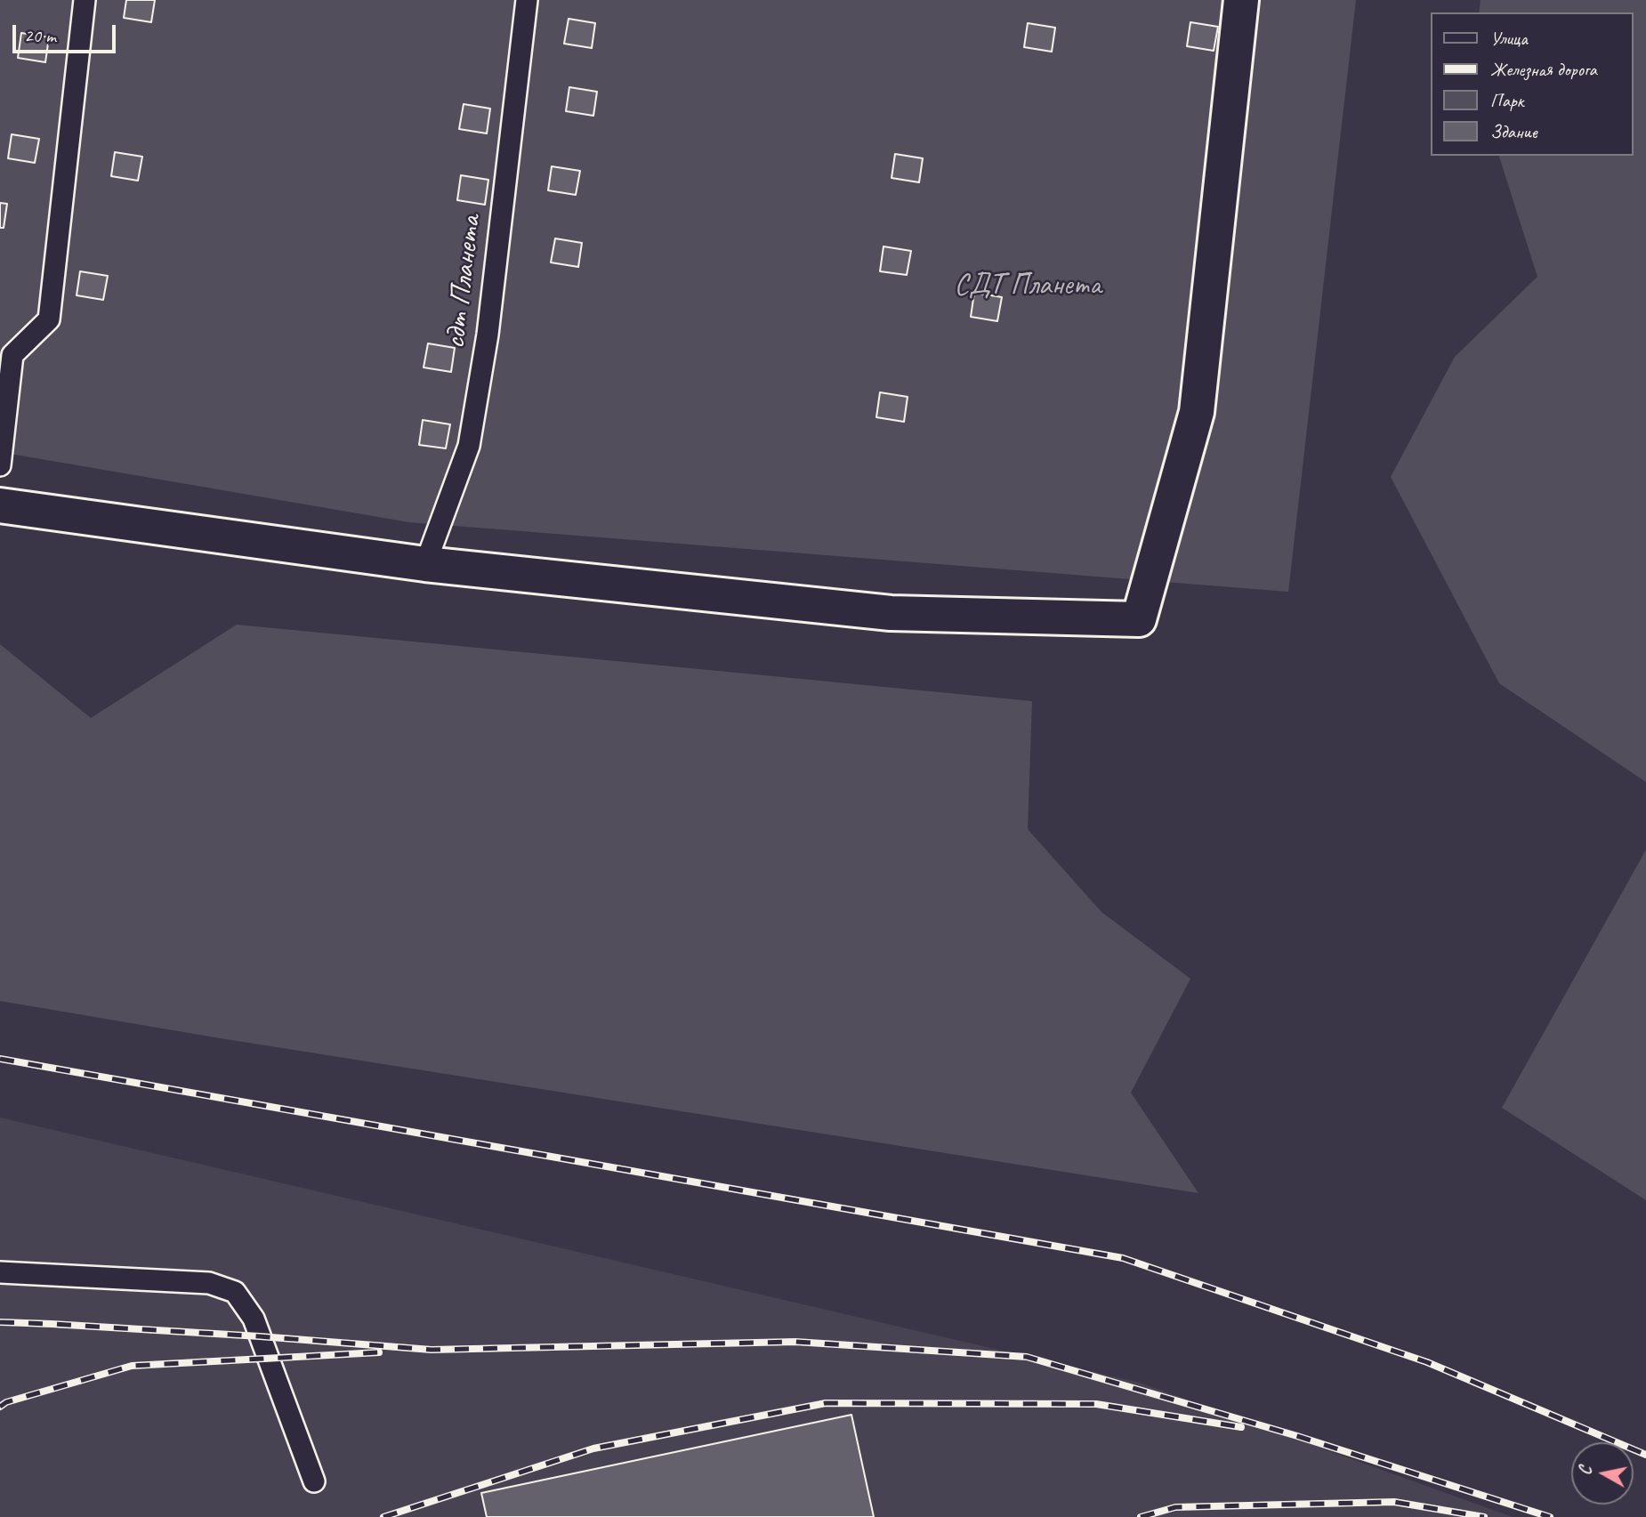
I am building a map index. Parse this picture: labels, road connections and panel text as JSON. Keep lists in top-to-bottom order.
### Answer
{
  "streets": {
    "lane": ["сдт Планета"]
  },
  "parks": ["СДТ Планета"],
  "legend": [
    "Улица",
    "Железная дорога",
    "Парк",
    "Здание"
  ],
  "scale_bar": "20 m",
  "north": "left"
}
